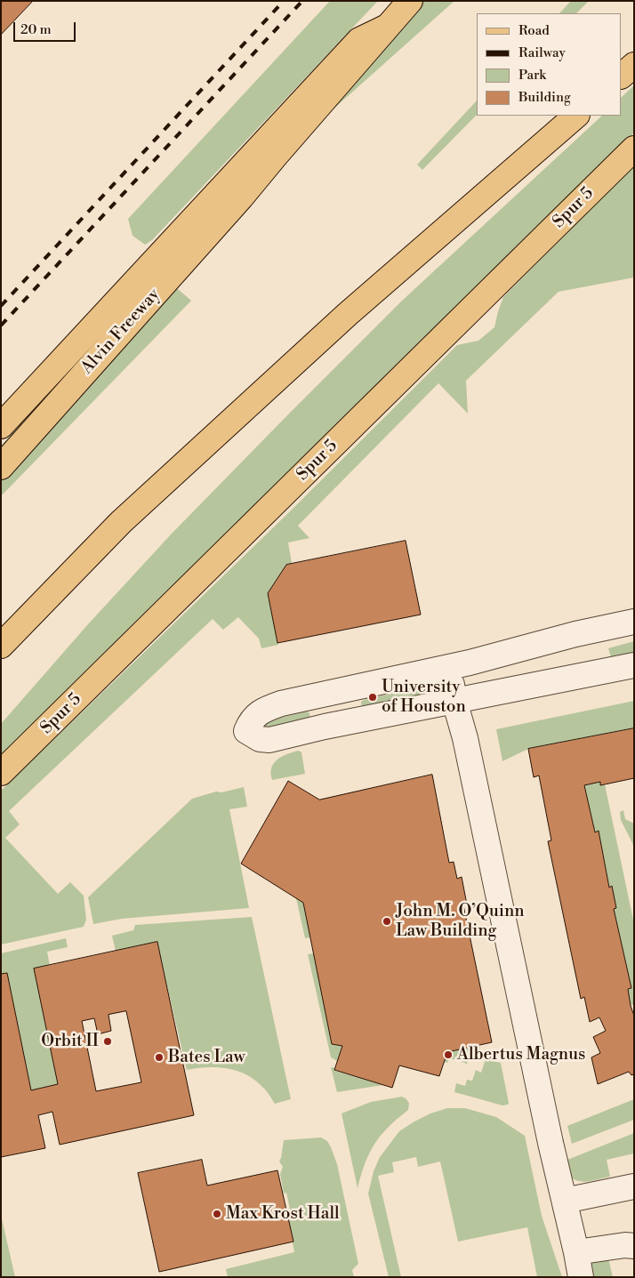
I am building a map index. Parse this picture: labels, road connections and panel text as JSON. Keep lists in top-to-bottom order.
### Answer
{
  "streets": {
    "main road": ["Spur 5", "Alvin Freeway"]
  },
  "places": [
    "University of Houston",
    "John M. O’Quinn Law Building",
    "Orbit II",
    "Albertus Magnus",
    "Bates Law",
    "Max Krost Hall"
  ],
  "legend": [
    "Road",
    "Railway",
    "Park",
    "Building"
  ],
  "scale_bar": "20 m"
}
